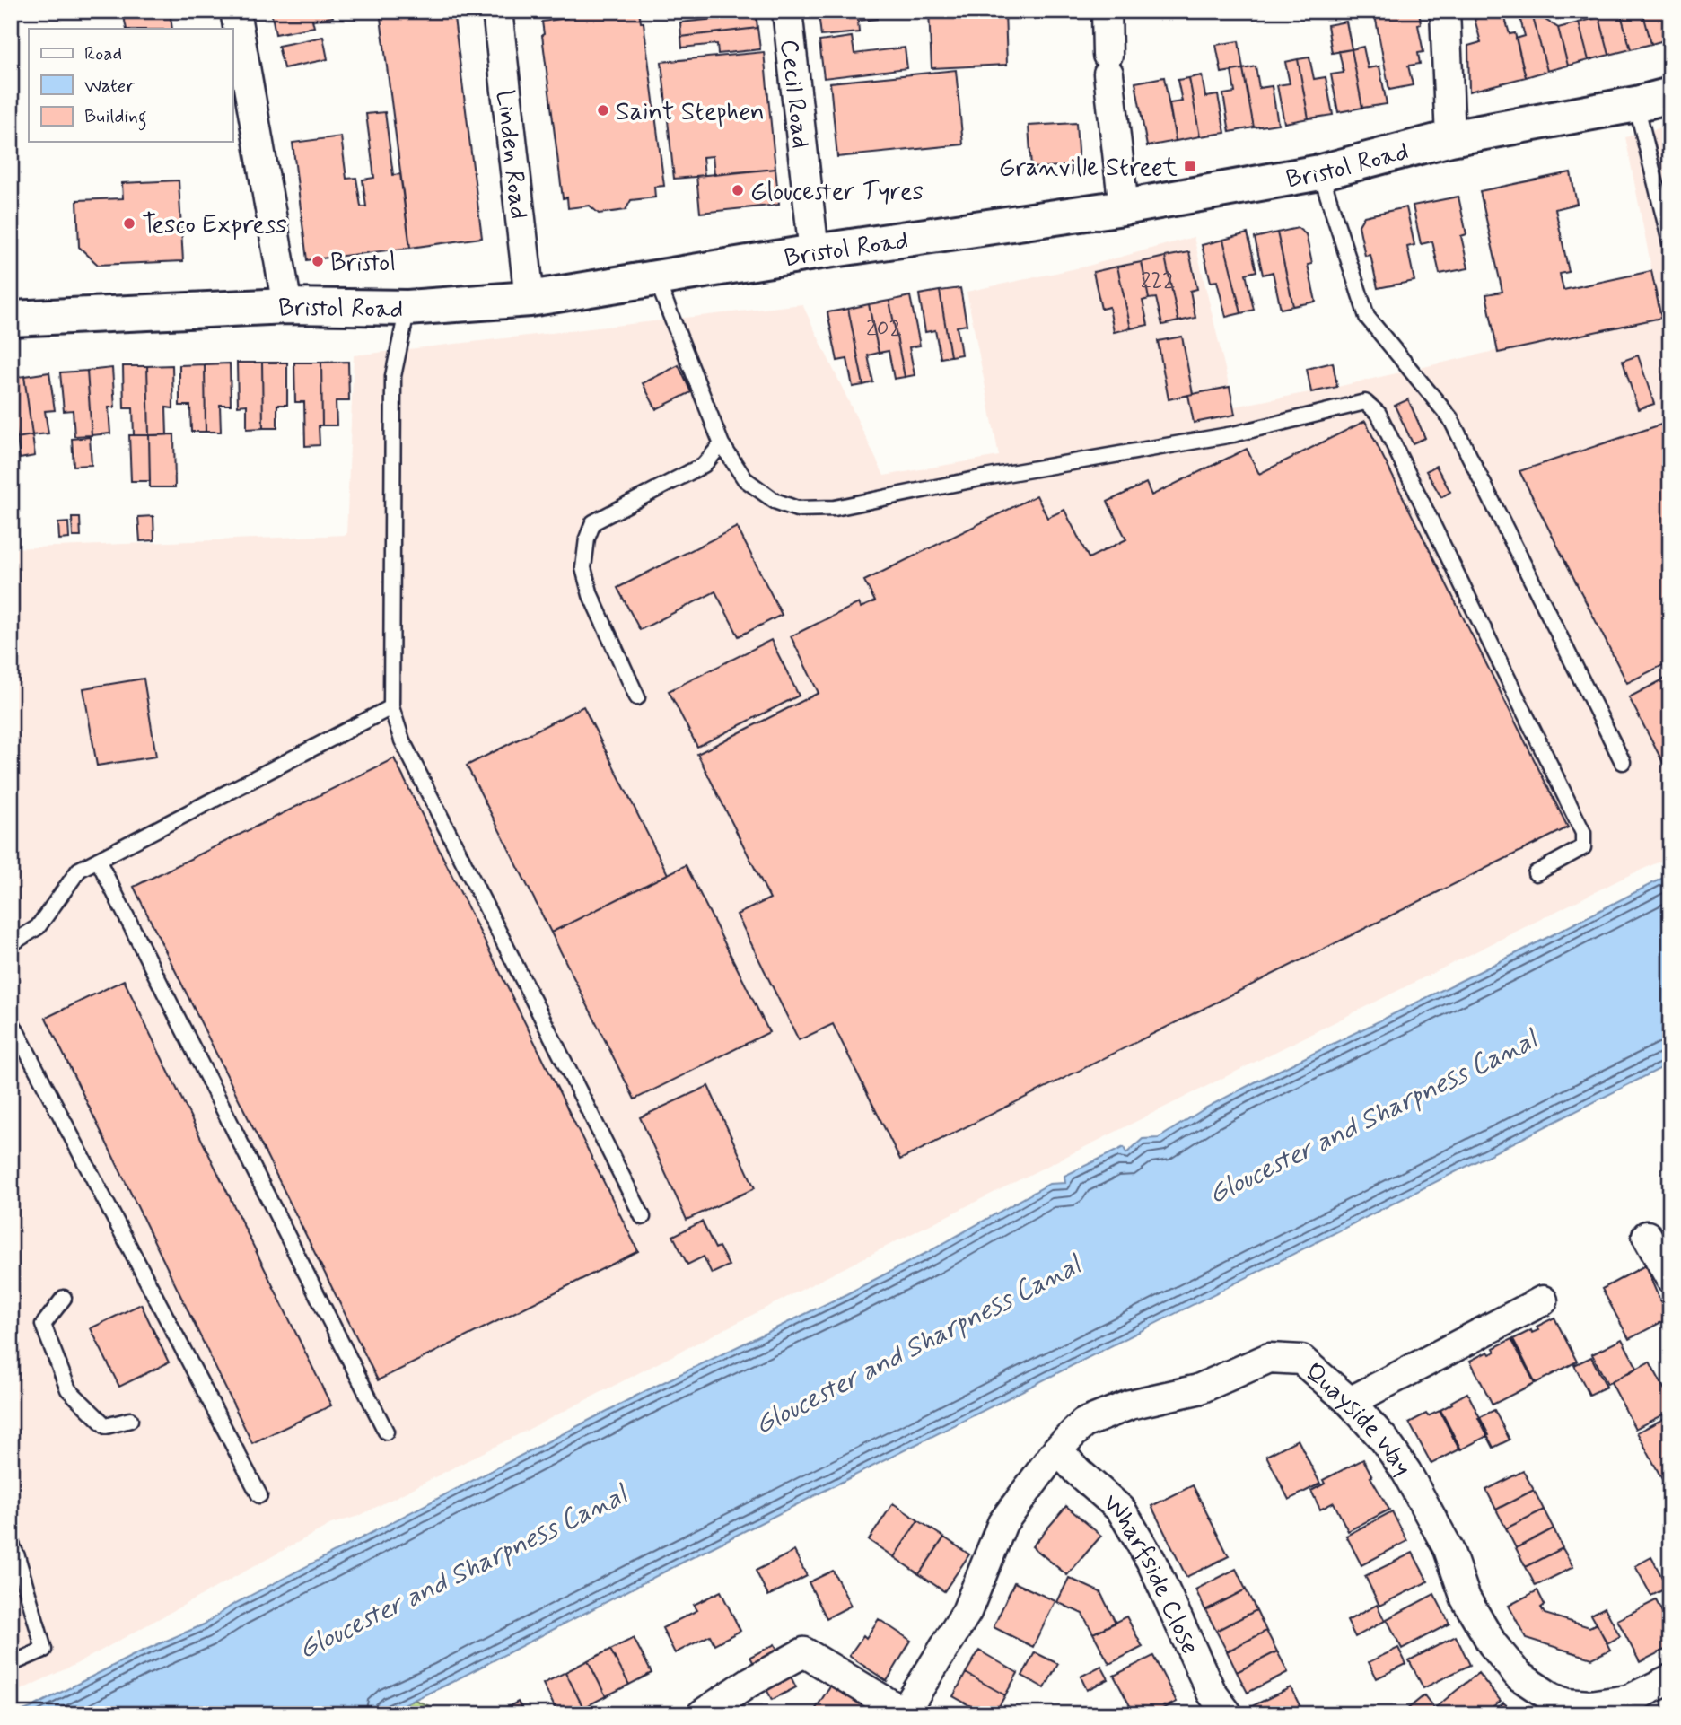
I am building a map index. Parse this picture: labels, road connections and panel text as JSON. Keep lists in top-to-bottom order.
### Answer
{
  "streets": {
    "street": [
      "Cecil Road",
      "Linden Road",
      "Bristol Road",
      "Quayside Way",
      "Wharfside Close"
    ]
  },
  "crossings": [
    ["Cecil Road", "Bristol Road"],
    ["Linden Road", "Bristol Road"],
    ["Quayside Way", "Wharfside Close"]
  ],
  "water": ["Gloucester and Sharpness Canal"],
  "places": {
    "other": [
      "Saint Stephen",
      "Gloucester Tyres",
      "Tesco Express",
      "Bristol"
    ],
    "transit": ["Granville Street"]
  },
  "house_numbers": ["222", "202"],
  "legend": ["Road", "Water", "Building"]
}
